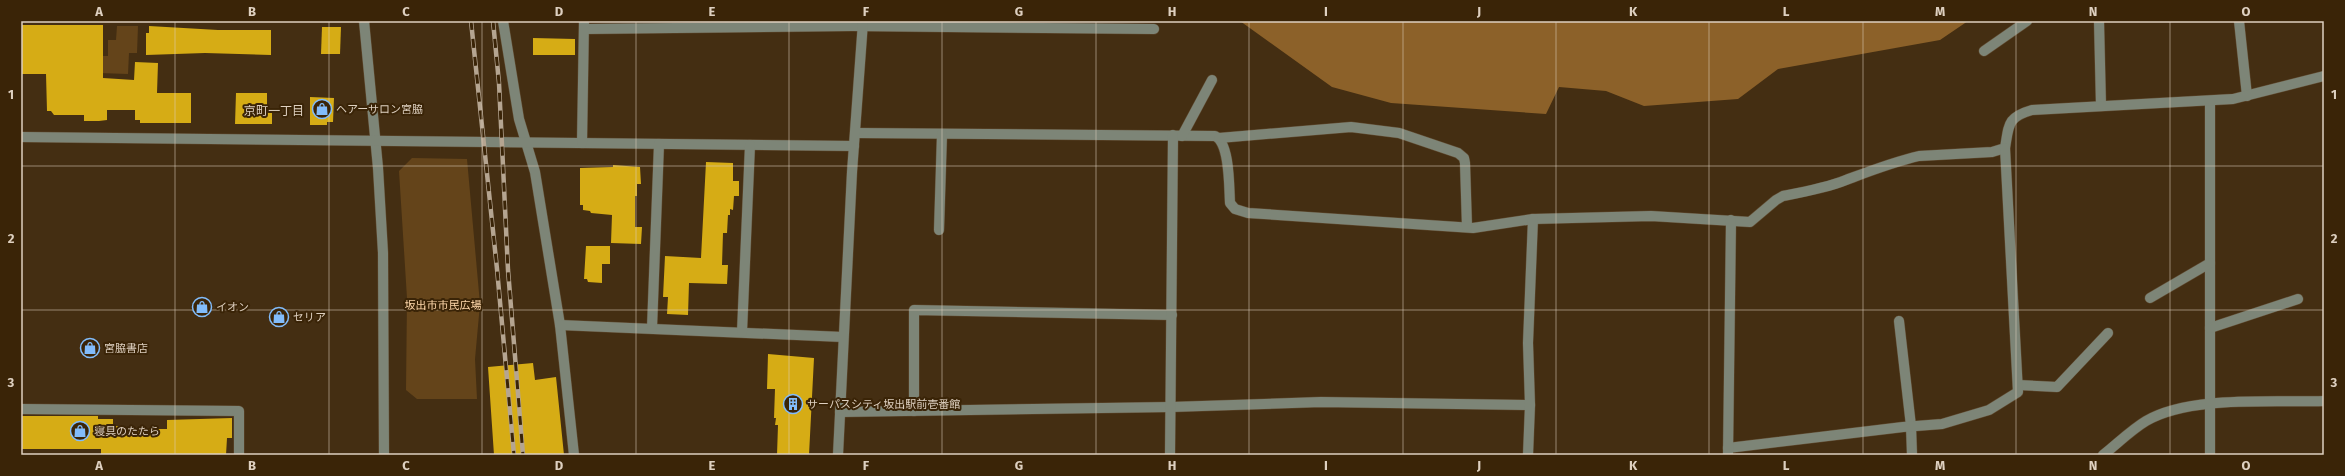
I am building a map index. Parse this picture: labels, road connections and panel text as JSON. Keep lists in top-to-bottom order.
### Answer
{
  "districts": ["京町一丁目"],
  "parks": ["坂出市市民広場"],
  "places": {
    "shop": [
      "ヘアーサロン宮脇",
      "イオン",
      "セリア",
      "宮脇書店",
      "寝具のたたら"
    ],
    "building": ["サーパスシティ坂出駅前壱番館"]
  },
  "grid": {
    "columns": [
      "A",
      "B",
      "C",
      "D",
      "E",
      "F",
      "G",
      "H",
      "I",
      "J",
      "K",
      "L",
      "M",
      "N",
      "O"
    ],
    "rows": ["1", "2", "3"]
  }
}
